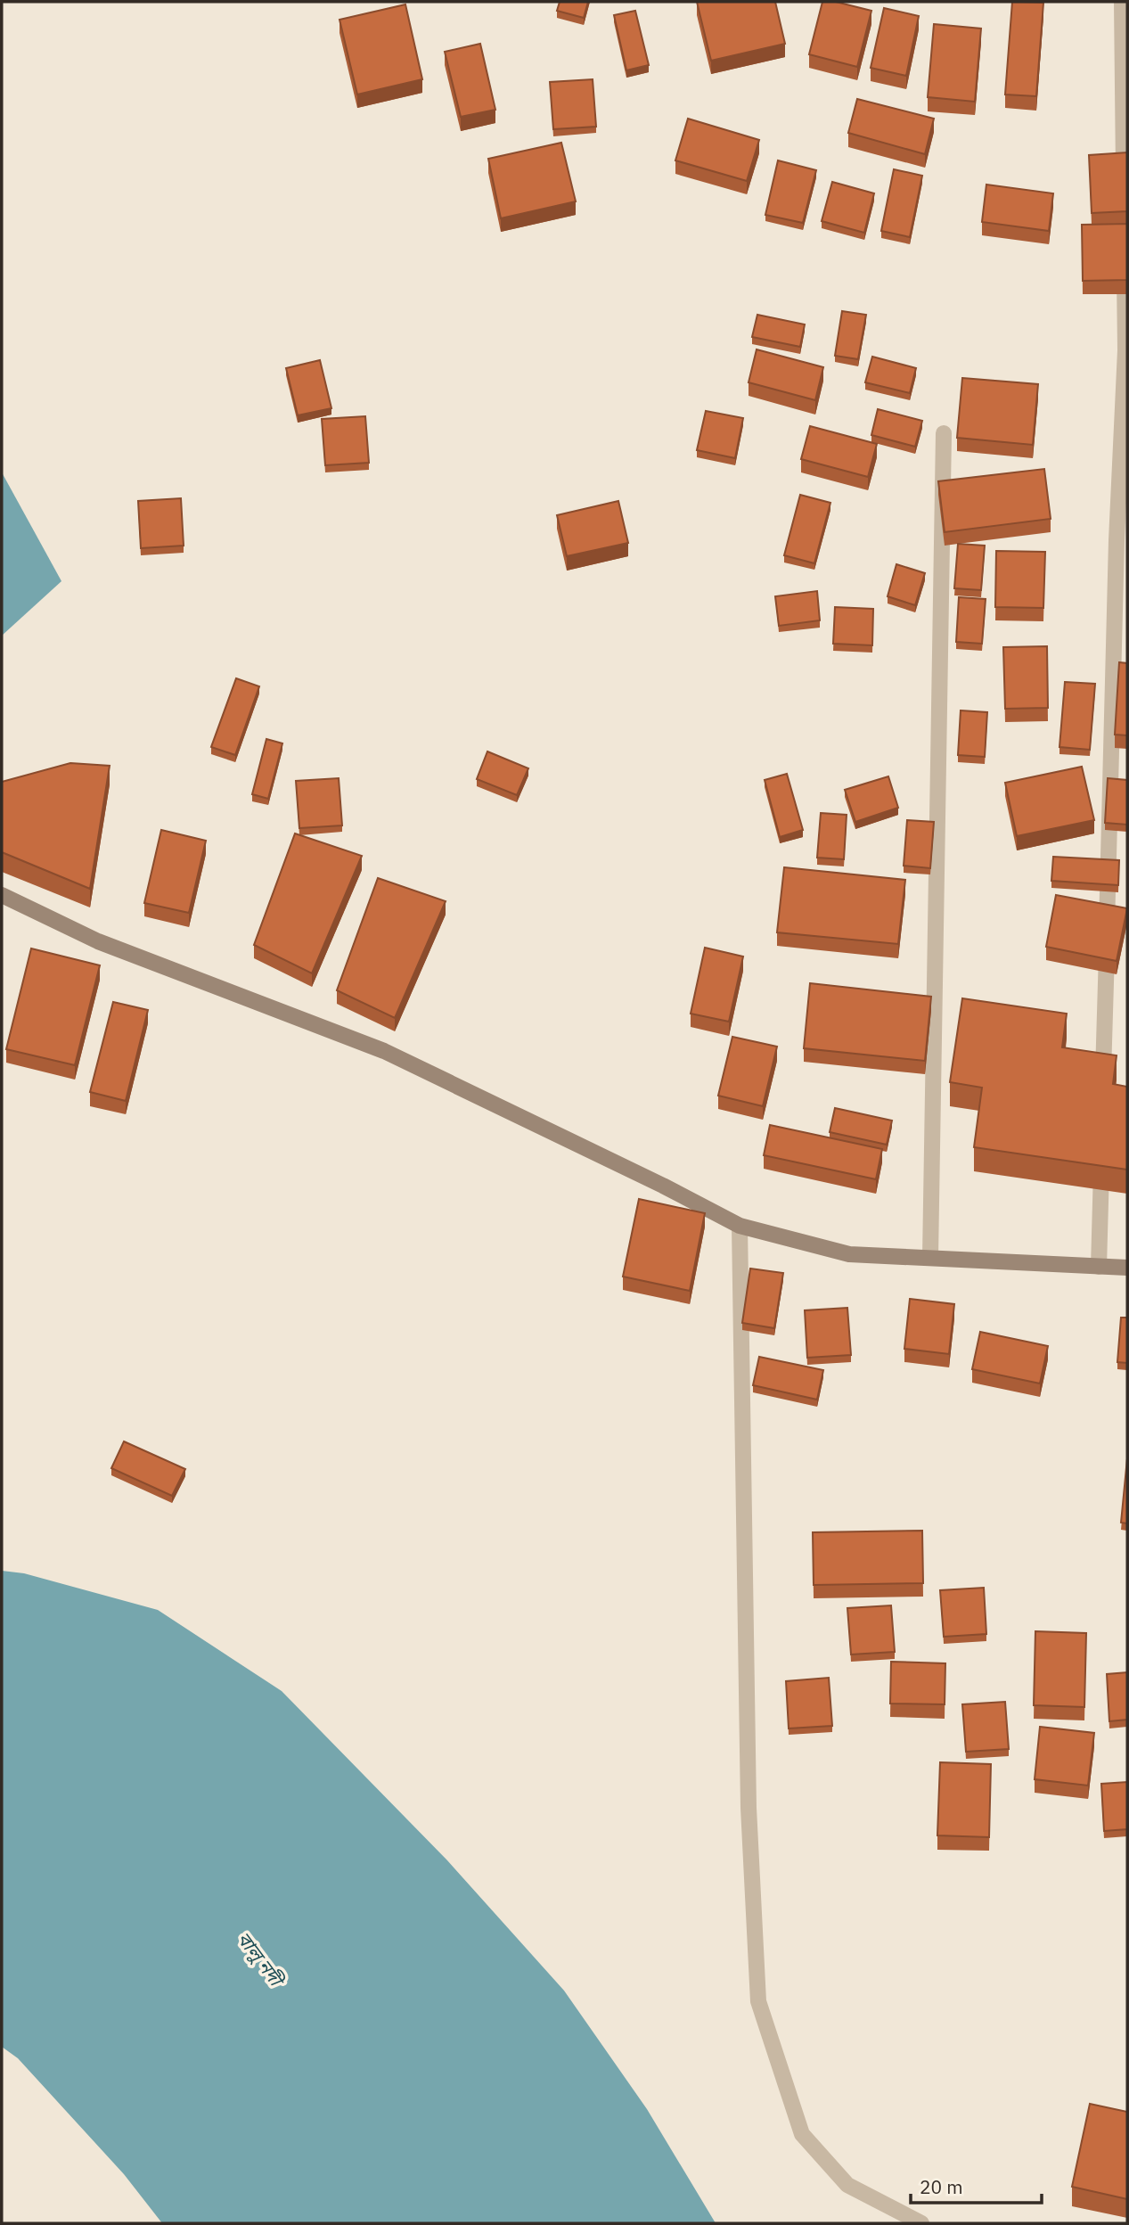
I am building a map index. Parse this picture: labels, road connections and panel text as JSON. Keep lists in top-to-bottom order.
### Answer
{
  "water": ["বালু নদী"],
  "scale_bar": "20 m"
}
